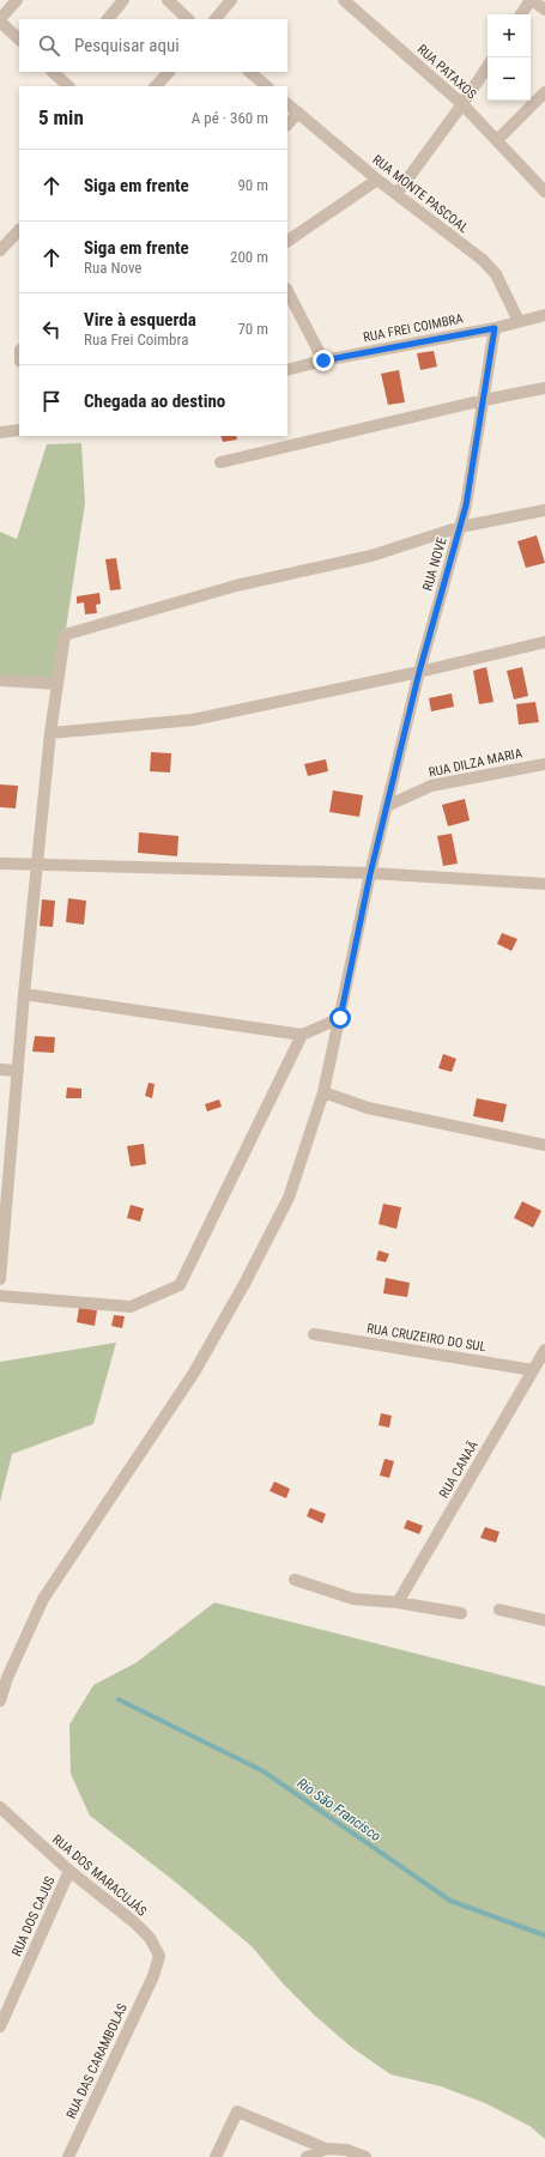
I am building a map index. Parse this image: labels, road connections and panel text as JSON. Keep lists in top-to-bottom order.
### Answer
{
  "streets": {
    "street": [
      "RUA PATAXOS",
      "RUA MONTE PASCOAL",
      "RUA FREI COIMBRA",
      "RUA NOVE",
      "RUA DILZA MARIA",
      "RUA CRUZEIRO DO SUL",
      "RUA CANAÃ",
      "RUA DOS MARACUJÁS",
      "RUA DOS CAJUS",
      "RUA DAS CARAMBOLAS"
    ]
  },
  "crossings": [
    ["RUA MONTE PASCOAL", "RUA FREI COIMBRA"],
    ["RUA FREI COIMBRA", "RUA NOVE"],
    ["RUA NOVE", "RUA DILZA MARIA"],
    ["RUA CRUZEIRO DO SUL", "RUA CANAÃ"],
    ["RUA DOS MARACUJÁS", "RUA DOS CAJUS"],
    ["RUA DOS MARACUJÁS", "RUA DAS CARAMBOLAS"]
  ],
  "water": ["Rio São Francisco"],
  "page": {
    "map_buttons": ["+", "−"],
    "search": "Pesquisar aqui",
    "heading": ["5 min", "A pé · 360 m"],
    "list": [
      ["Siga em frente", "90 m"],
      ["Siga em frente", "Rua Nove", "200 m"],
      ["Vire à esquerda", "Rua Frei Coimbra", "70 m"],
      "Chegada ao destino"
    ]
  }
}
